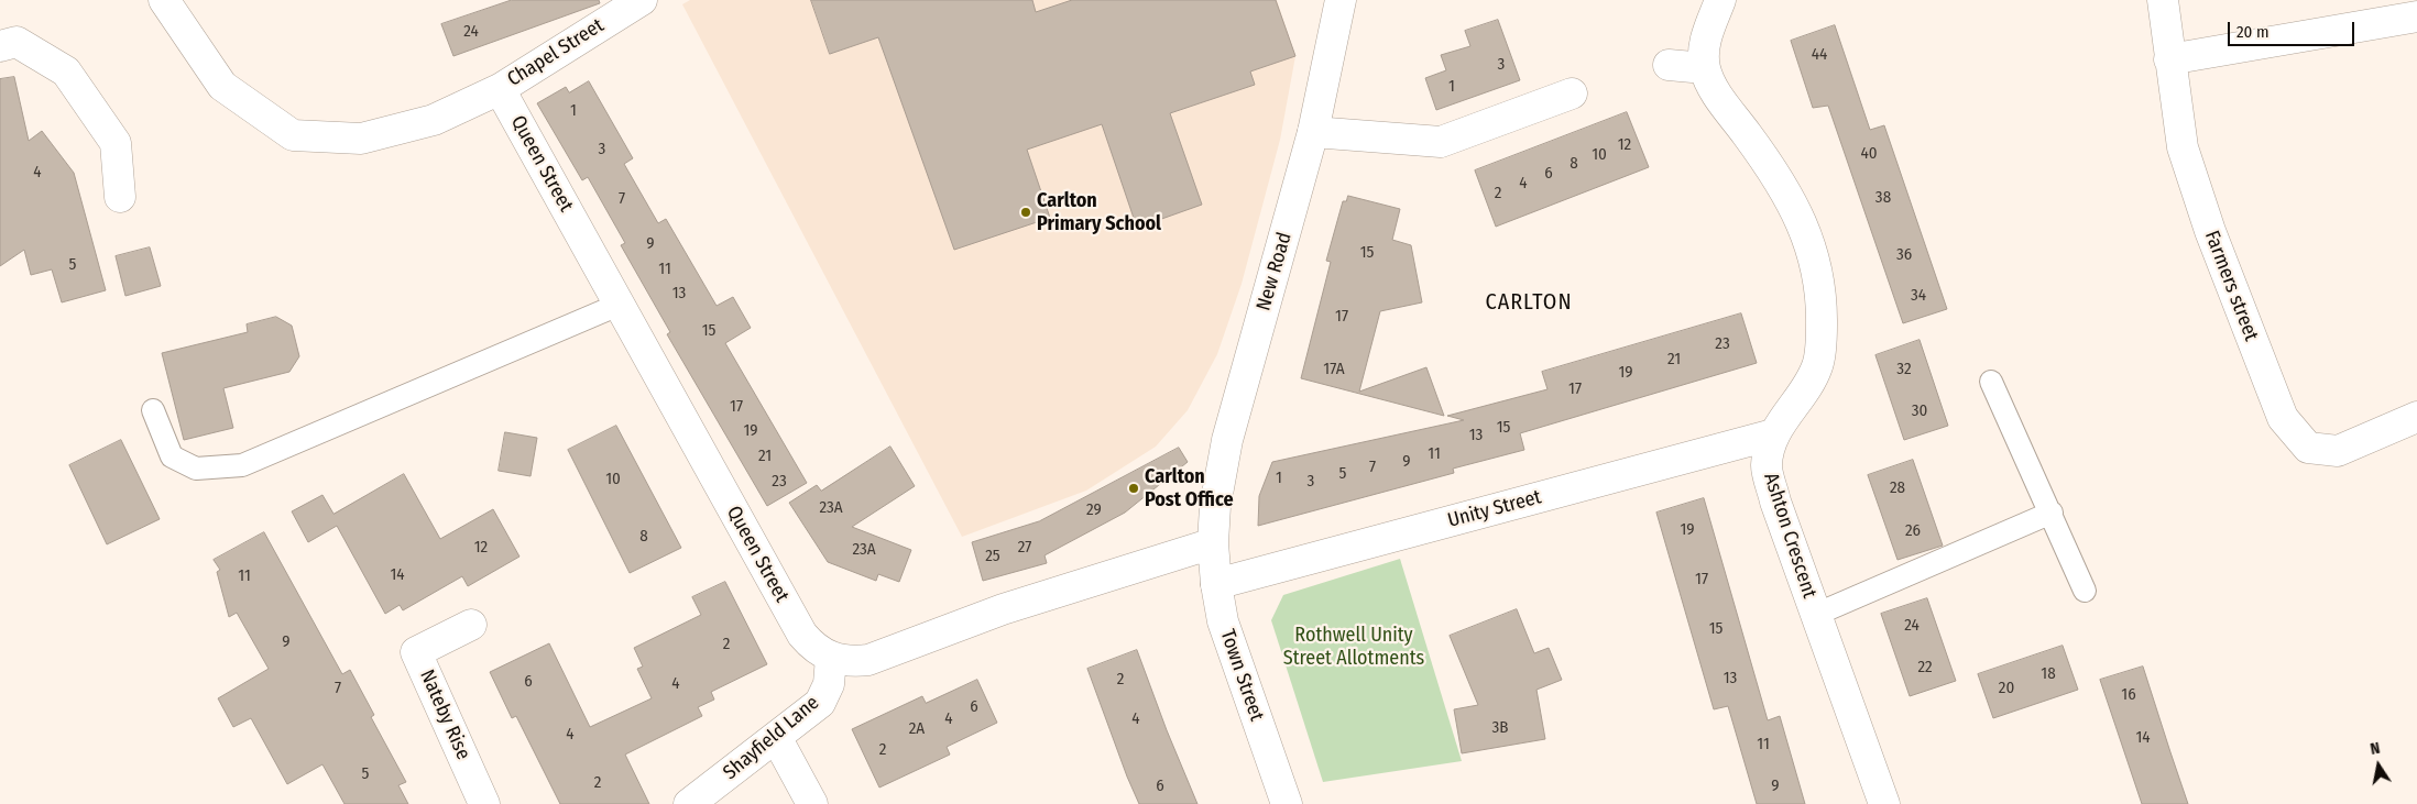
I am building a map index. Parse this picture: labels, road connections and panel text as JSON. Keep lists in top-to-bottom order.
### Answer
{
  "streets": {
    "street": [
      "Chapel Street",
      "Queen Street",
      "New Road",
      "Farmers street",
      "Unity Street",
      "Ashton Crescent",
      "Town Street",
      "Nateby Rise",
      "Shayfield Lane"
    ]
  },
  "crossings": [
    ["Chapel Street", "Queen Street"],
    ["Queen Street", "New Road"],
    ["Queen Street", "Town Street"],
    ["Queen Street", "Shayfield Lane"],
    ["New Road", "Town Street"],
    ["Unity Street", "Ashton Crescent"],
    ["Unity Street", "Town Street"]
  ],
  "districts": ["CARLTON"],
  "parks": ["Rothwell Unity Street Allotments"],
  "places": ["Carlton Primary School", "Carlton Post Office"],
  "house_numbers": [
    "24",
    "44",
    "3",
    "1",
    "1",
    "12",
    "3",
    "40",
    "10",
    "8",
    "4",
    "6",
    "4",
    "2",
    "38",
    "7",
    "9",
    "15",
    "36",
    "5",
    "11",
    "13",
    "34",
    "17",
    "15",
    "23",
    "21",
    "17A",
    "32",
    "19",
    "17",
    "17",
    "30",
    "15",
    "19",
    "13",
    "11",
    "21",
    "9",
    "7",
    "5",
    "1",
    "10",
    "23",
    "3",
    "28",
    "23A",
    "29",
    "19",
    "26",
    "8",
    "12",
    "27",
    "23A",
    "25",
    "14",
    "11",
    "17",
    "24",
    "15",
    "9",
    "2",
    "22",
    "18",
    "13",
    "2",
    "6",
    "4",
    "7",
    "20",
    "16",
    "6",
    "4",
    "4",
    "3B",
    "2A",
    "4",
    "14",
    "11",
    "2",
    "5",
    "2",
    "6",
    "9"
  ],
  "scale_bar": "20 m",
  "north": "top"
}
